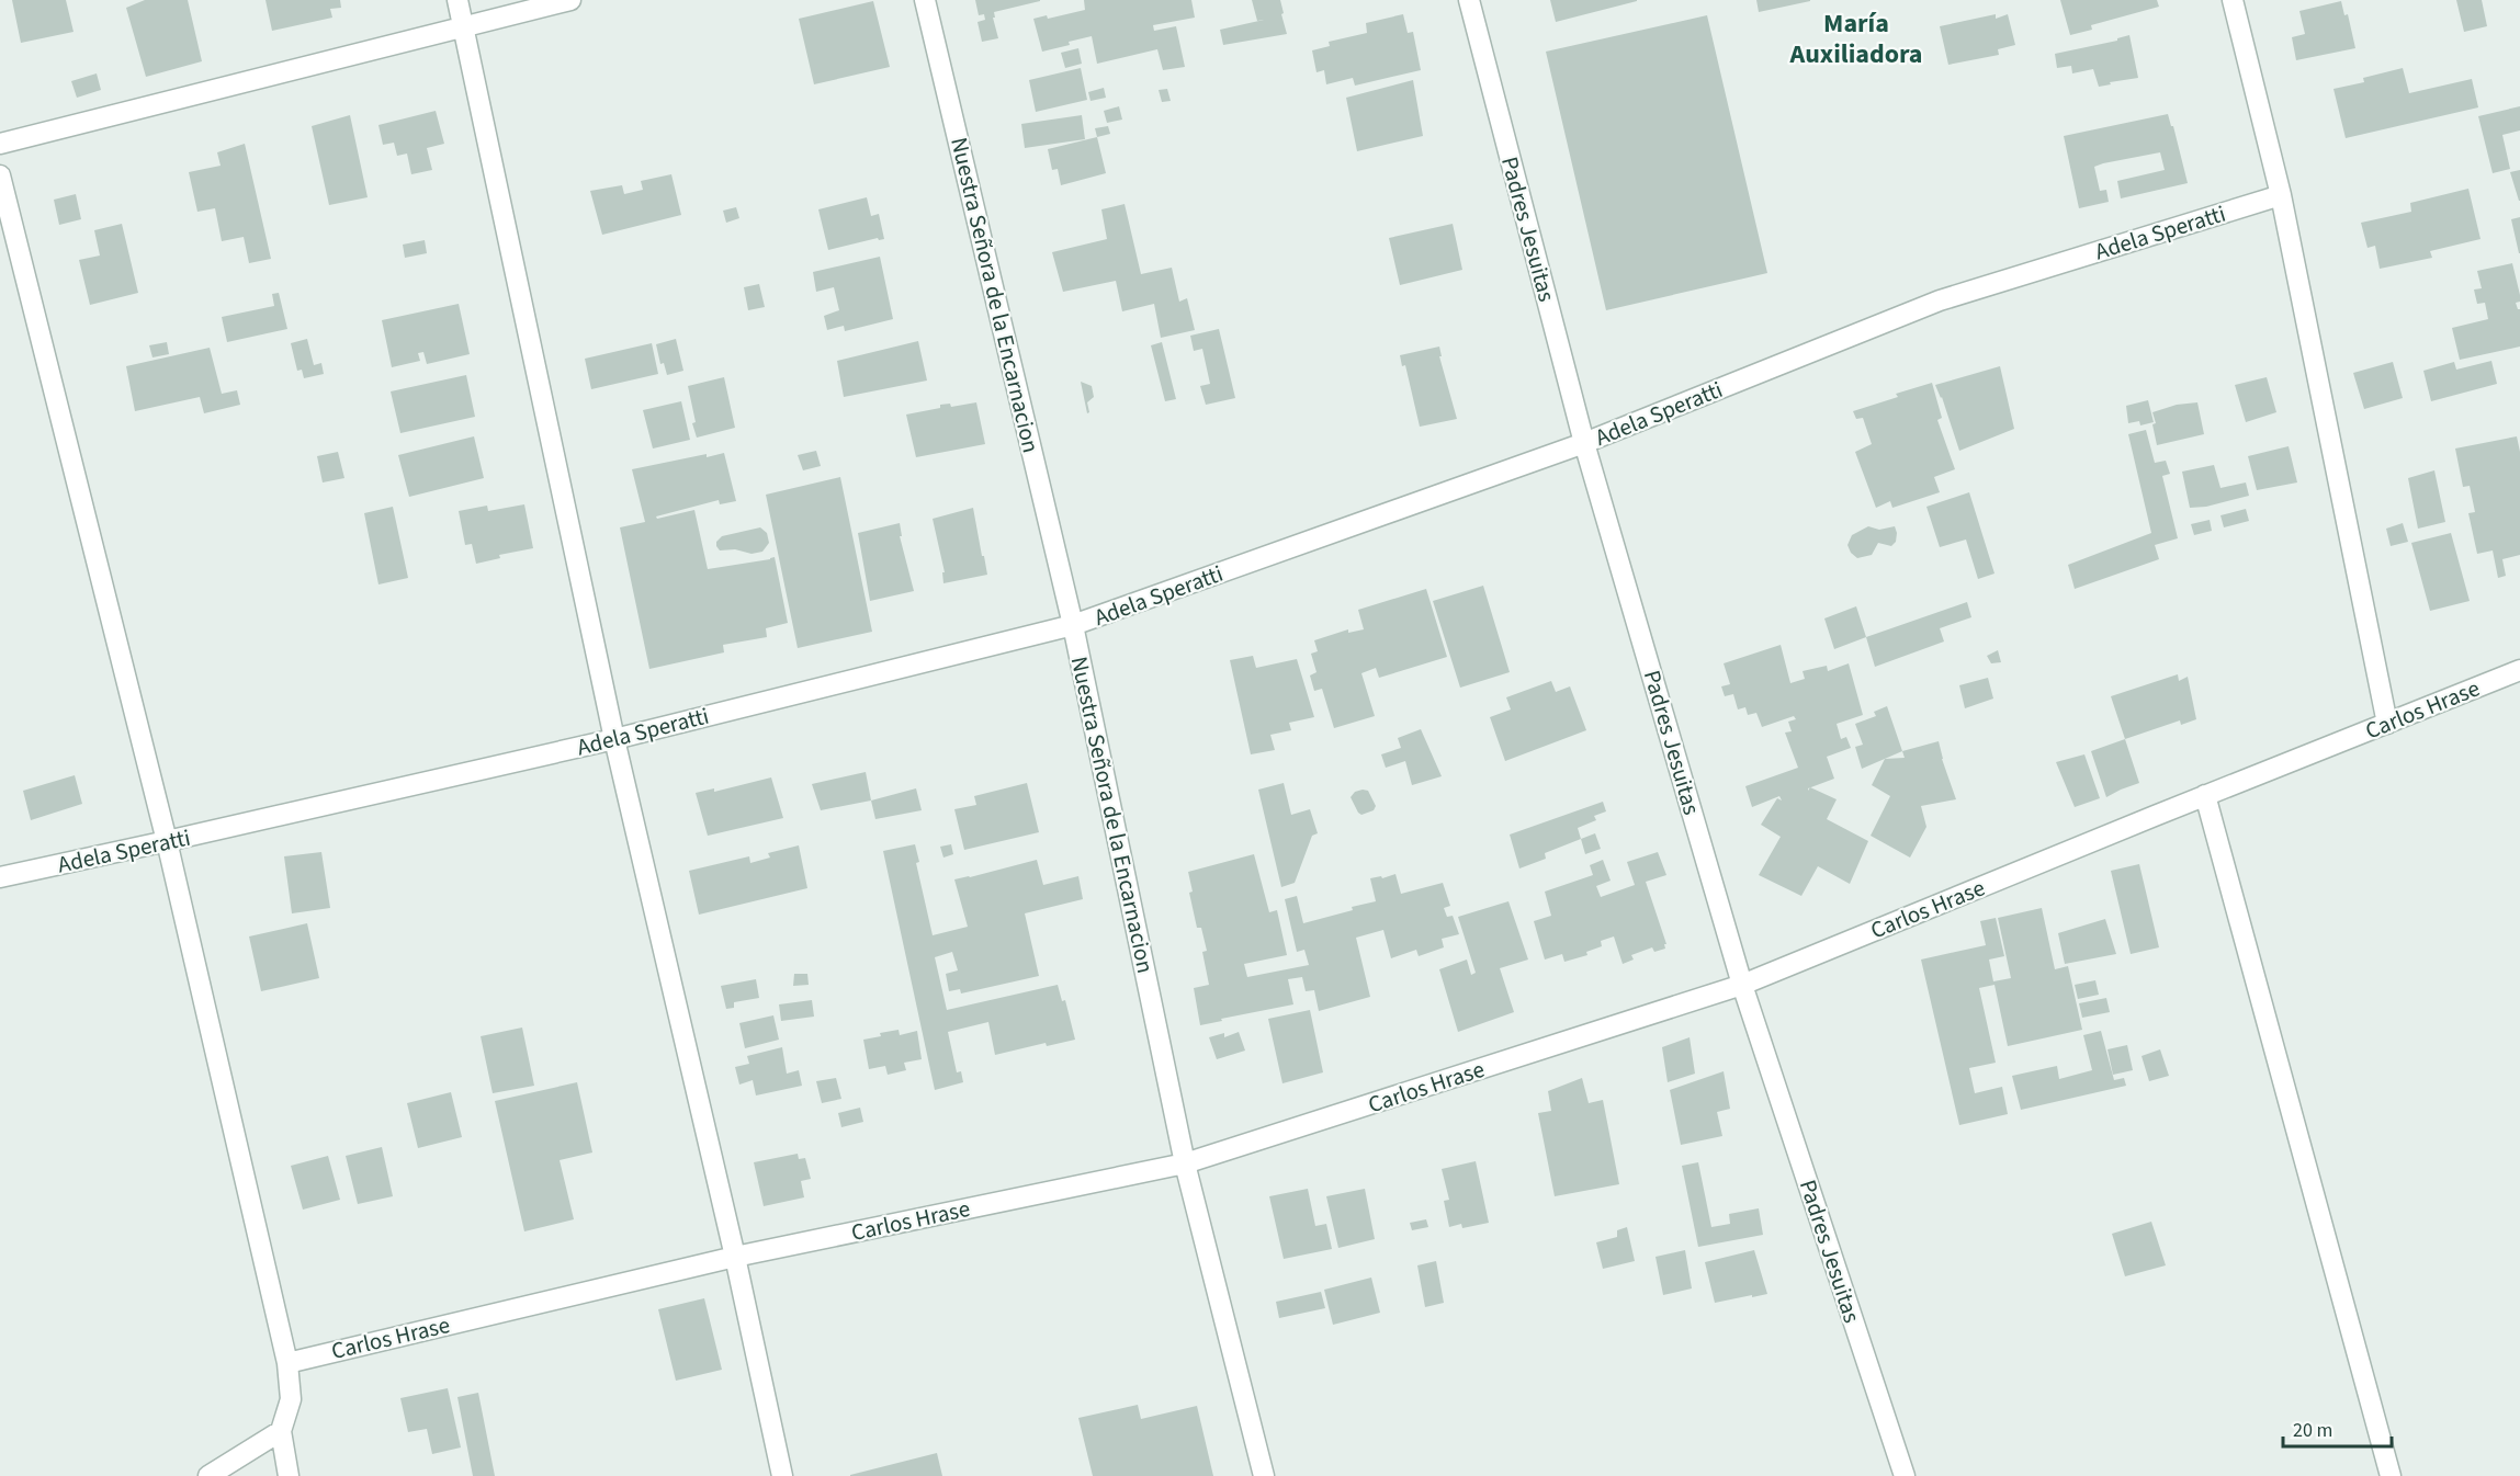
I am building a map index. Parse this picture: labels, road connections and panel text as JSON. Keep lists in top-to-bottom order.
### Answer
{
  "streets": {
    "street": [
      "Padres Jesuitas",
      "Adela Speratti",
      "Nuestra Señora de la Encarnacion",
      "Carlos Hrase"
    ]
  },
  "crossings": [
    ["Padres Jesuitas", "Adela Speratti"],
    ["Padres Jesuitas", "Carlos Hrase"],
    ["Adela Speratti", "Nuestra Señora de la Encarnacion"],
    ["Nuestra Señora de la Encarnacion", "Carlos Hrase"]
  ],
  "districts": ["María Auxiliadora"],
  "scale_bar": "20 m"
}
